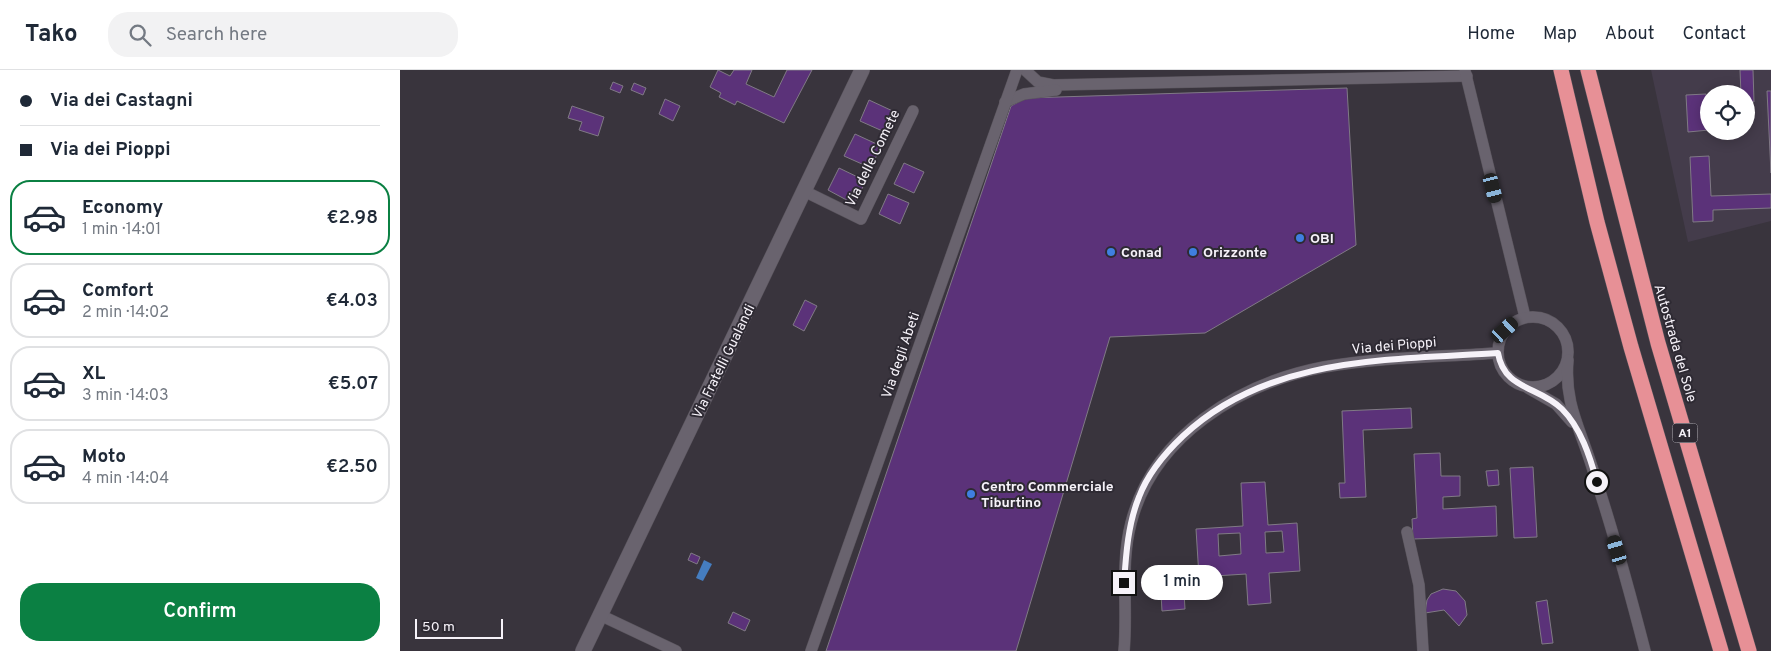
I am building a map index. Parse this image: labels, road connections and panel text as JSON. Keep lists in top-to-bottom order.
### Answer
{
  "streets": {
    "highway": ["Autostrada del Sole", "A1"],
    "street": [
      "Via delle Comete",
      "Via dei Pioppi",
      "Via degli Abeti",
      "Via Fratelli Gualandi"
    ]
  },
  "crossings": [
    ["Via delle Comete", "Via Fratelli Gualandi"]
  ],
  "places": [
    "OBI",
    "Conad",
    "Orizzonte",
    "Centro Commerciale Tiburtino"
  ],
  "scale_bar": "50 m",
  "page": {
    "header": "Tako",
    "search": "Search here",
    "nav": [
      "Home",
      "Map",
      "About",
      "Contact"
    ],
    "banner": ["Via dei Castagni", "Via dei Pioppi"],
    "list": [
      {
        "name": "Economy",
        "note": "1 min · 14:01",
        "value": "€2.98"
      },
      {
        "name": "Comfort",
        "note": "2 min · 14:02",
        "value": "€4.03"
      },
      {
        "name": "XL",
        "note": "3 min · 14:03",
        "value": "€5.07"
      },
      {
        "name": "Moto",
        "note": "4 min · 14:04",
        "value": "€2.50"
      }
    ],
    "bubble": "1 min",
    "buttons": "Confirm",
    "scale": "50 m"
  }
}
